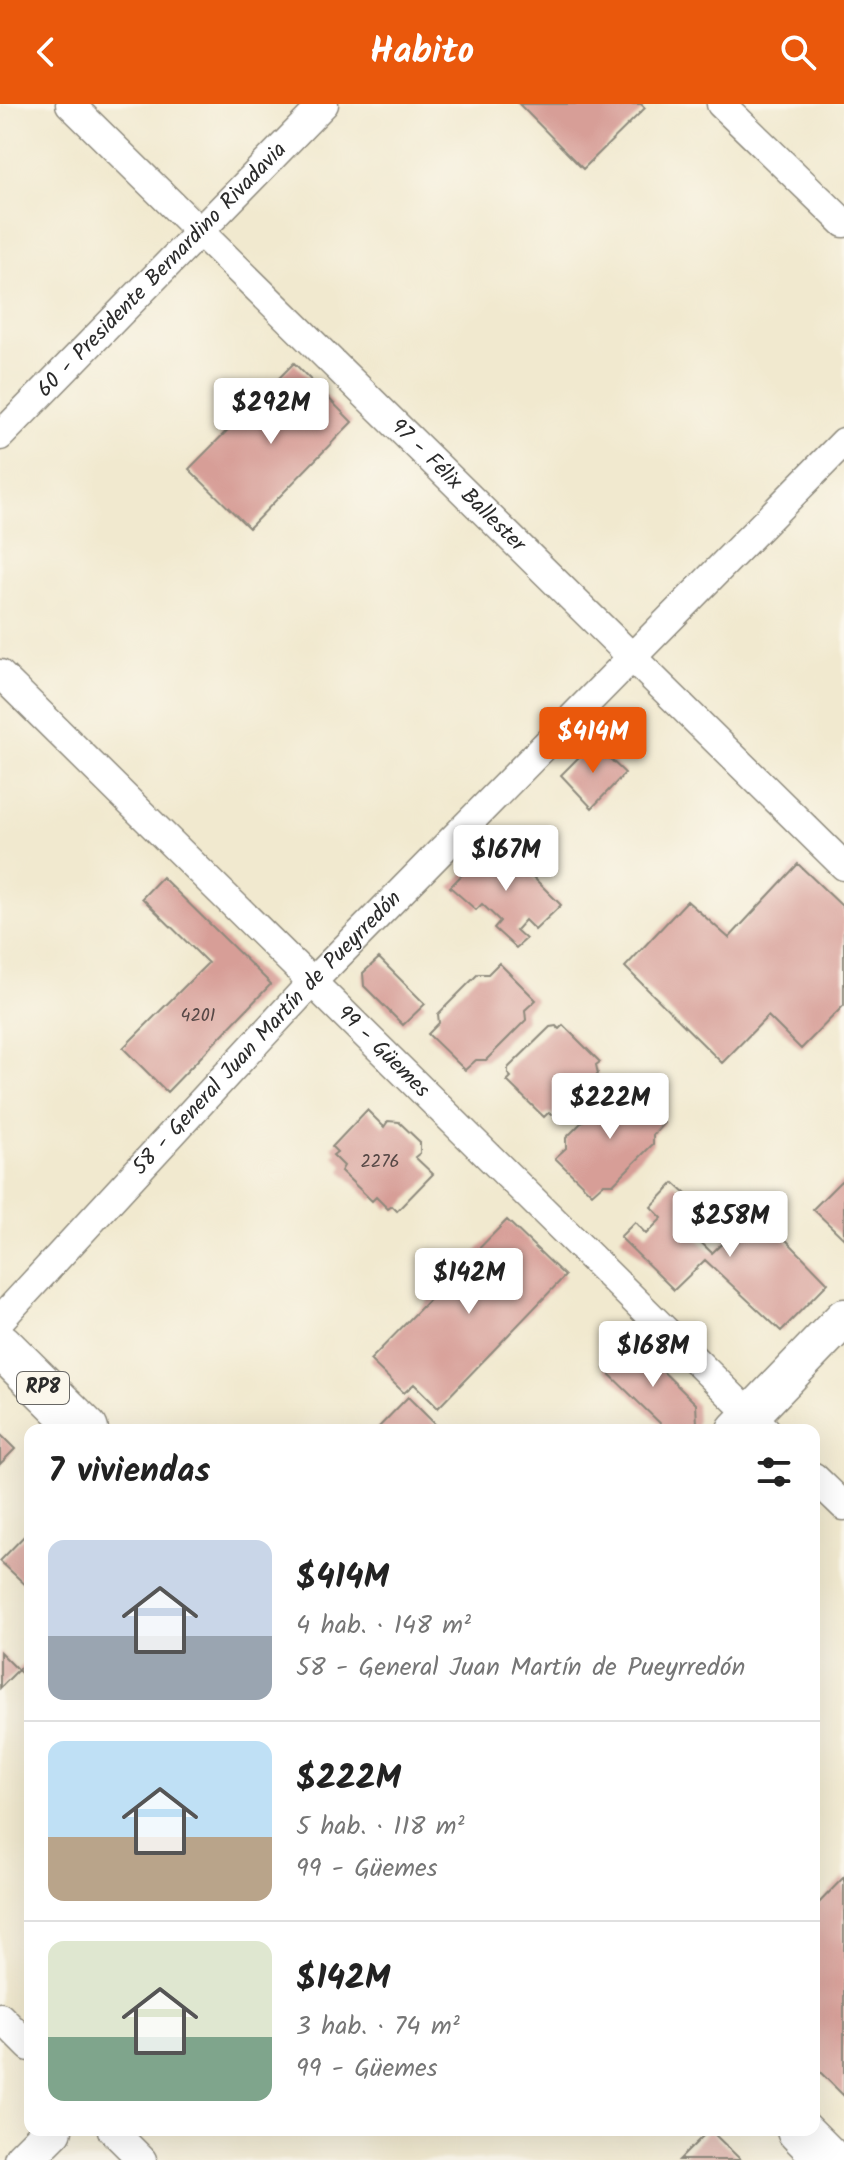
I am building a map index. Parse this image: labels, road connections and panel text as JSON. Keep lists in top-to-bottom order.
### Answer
{
  "streets": {
    "main road": ["RP8"],
    "street": [
      "60 - Presidente Bernardino Rivadavia",
      "97 - Félix Ballester",
      "58 - General Juan Martín de Pueyrredón",
      "99 - Güemes"
    ]
  },
  "crossings": [
    ["60 - Presidente Bernardino Rivadavia", "97 - Félix Ballester"],
    ["97 - Félix Ballester", "58 - General Juan Martín de Pueyrredón"],
    ["58 - General Juan Martín de Pueyrredón", "99 - Güemes"]
  ],
  "house_numbers": ["4201", "2276"],
  "page": {
    "header": "Habito",
    "price": [
      "$292M",
      "$414M",
      "$167M",
      "$222M",
      "$258M",
      "$142M",
      "$168M"
    ],
    "heading": "7 viviendas",
    "list": [
      {
        "name": "$414M",
        "note": "4 hab. · 148 m² · 58 - General Juan Martín de Pueyrredón"
      },
      {
        "name": "$222M",
        "note": "5 hab. · 118 m² · 99 - Güemes"
      },
      {
        "name": "$142M",
        "note": "3 hab. · 74 m² · 99 - Güemes"
      }
    ]
  }
}
